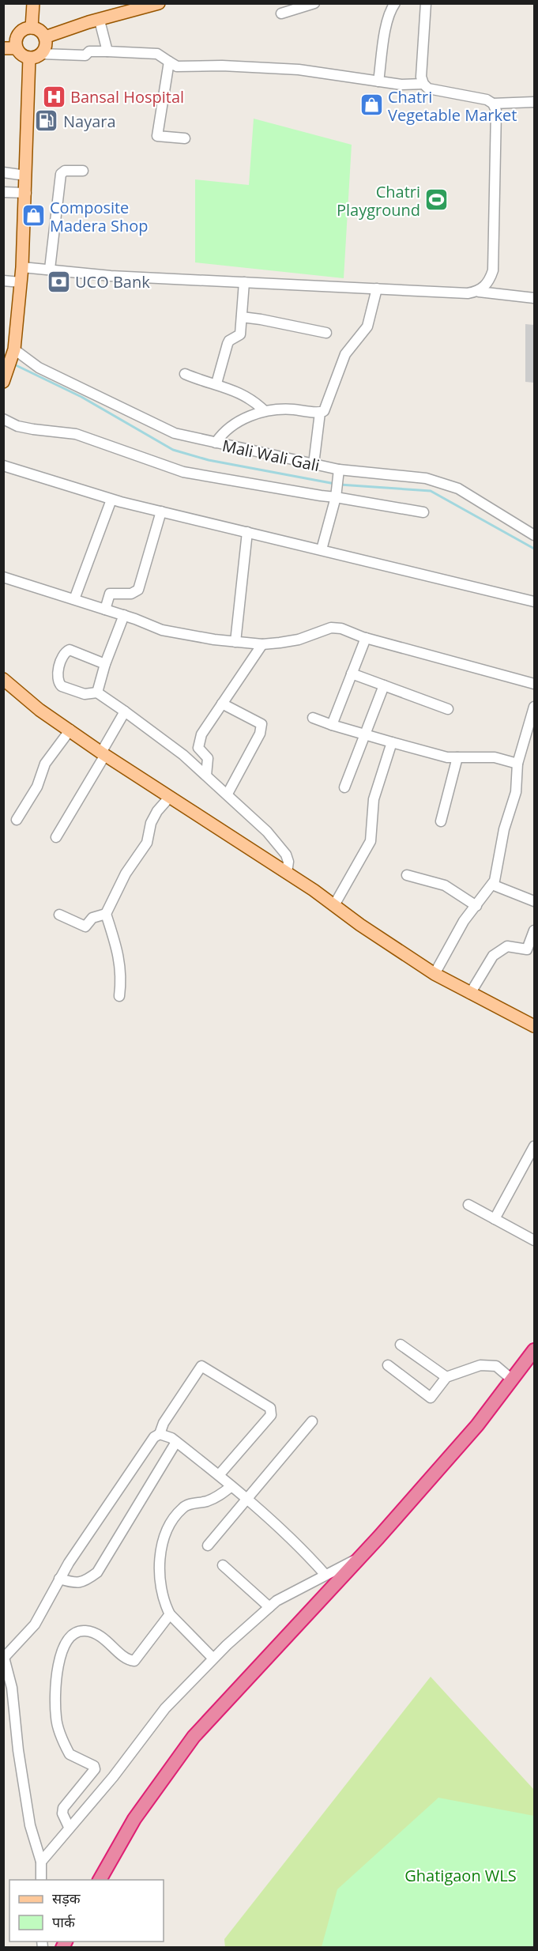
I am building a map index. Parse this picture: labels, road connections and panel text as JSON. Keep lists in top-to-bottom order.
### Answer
{
  "streets": {
    "street": ["Mali Wali Gali"]
  },
  "parks": ["Ghatigaon WLS"],
  "places": {
    "hospital": ["Bansal Hospital"],
    "shop": ["Chatri Vegetable Market", "Composite Madera Shop"],
    "fuel station": ["Nayara"],
    "sports": ["Chatri Playground"],
    "bank": ["UCO Bank"]
  },
  "legend": ["सड़क", "पार्क"]
}
